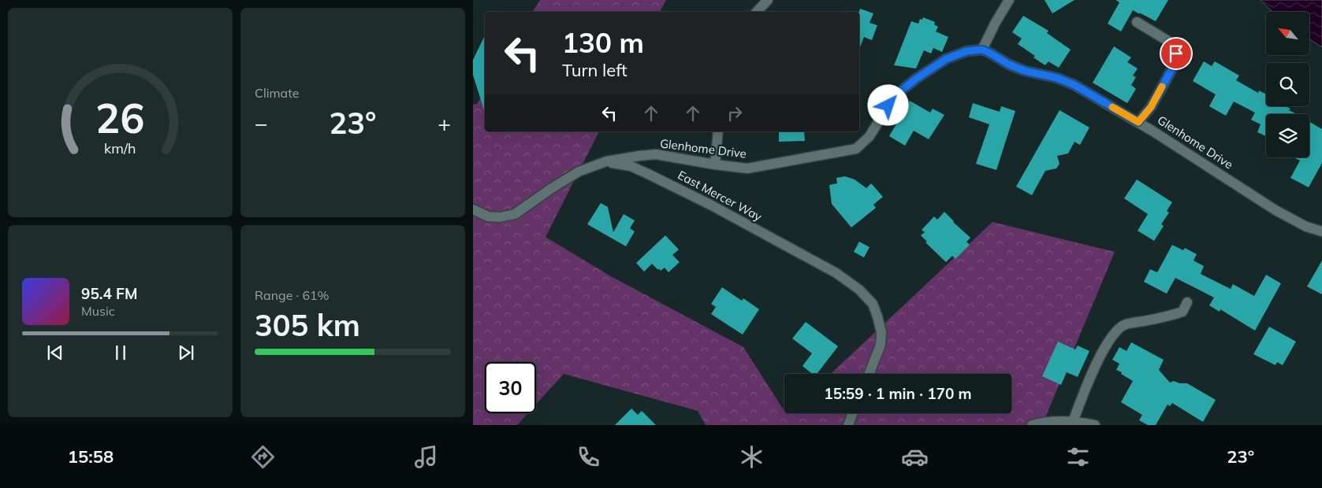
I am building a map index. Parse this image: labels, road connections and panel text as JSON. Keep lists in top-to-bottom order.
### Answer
{
  "streets": {
    "street": ["Glenhome Drive", "East Mercer Way"]
  },
  "crossings": [
    ["Glenhome Drive", "East Mercer Way"]
  ],
  "north": "top left",
  "page": {
    "tile": [
      "Climate",
      ["Range · 61%", "305 km"]
    ],
    "turn": ["130 m", "Turn left"],
    "heat": ["−", "23°", "+"],
    "song": ["95.4 FM", "Music"],
    "limit": "30",
    "trip": "15:59 · 1 min · 170 m",
    "tabs": ["15:58", "23°"],
    "gauge": ["26", "km/h"]
  }
}
